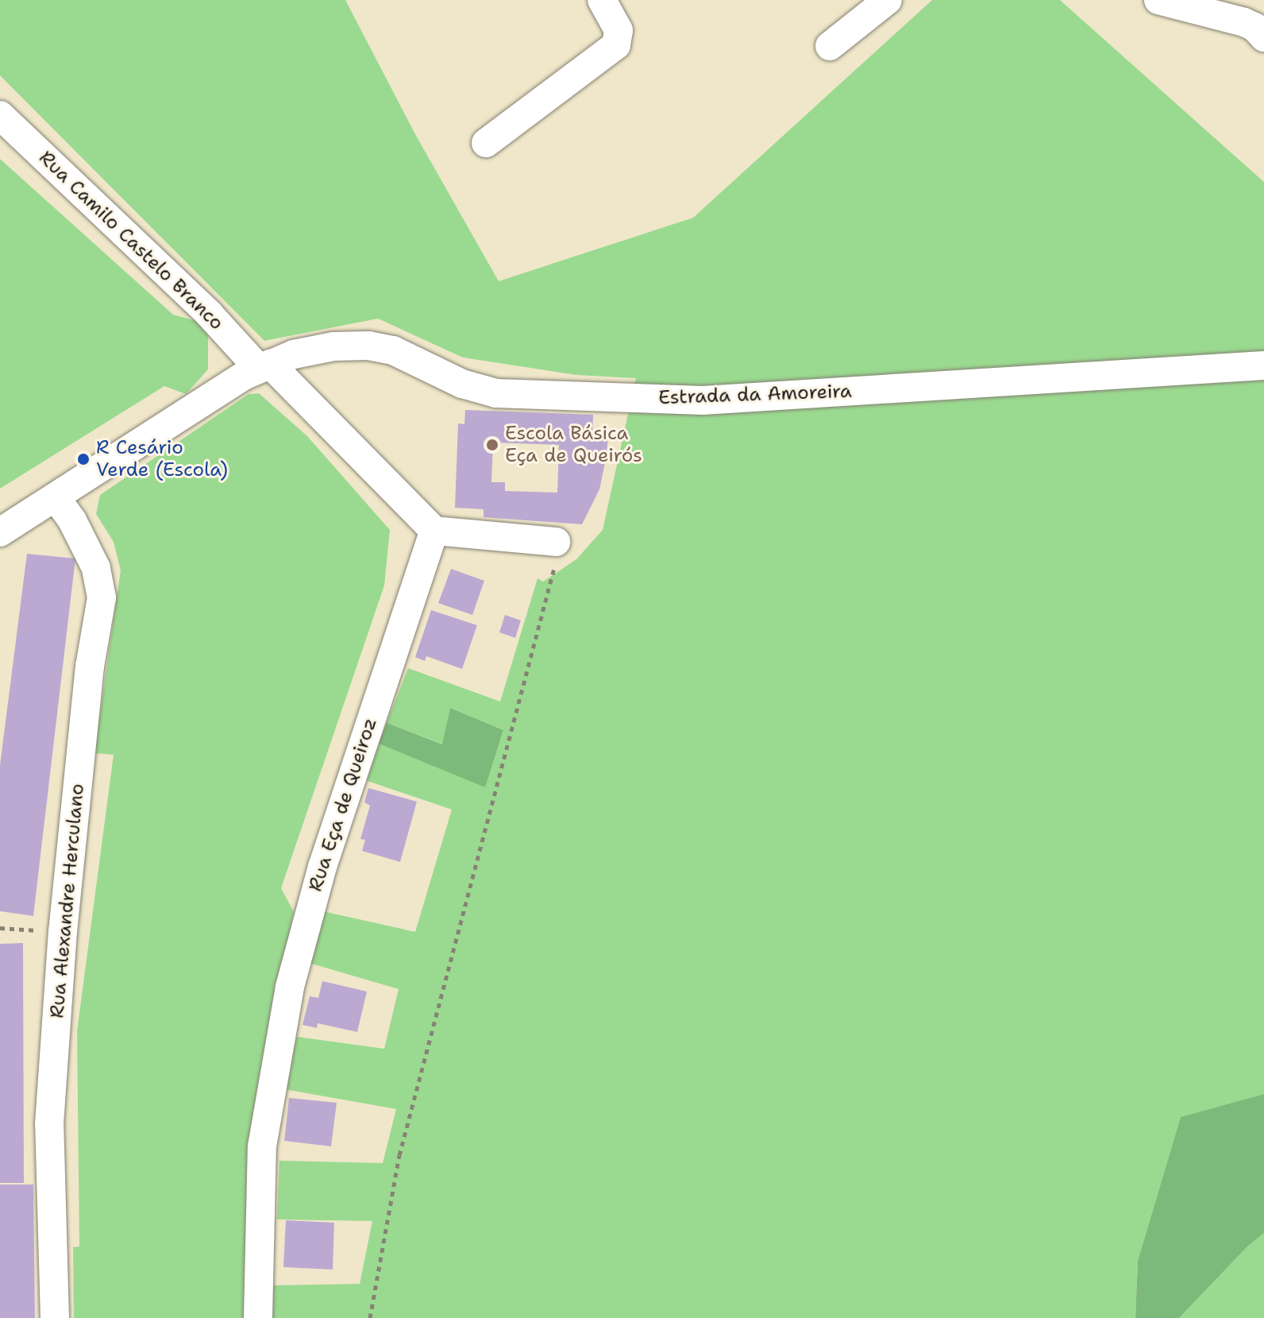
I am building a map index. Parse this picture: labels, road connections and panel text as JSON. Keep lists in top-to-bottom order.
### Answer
{
  "streets": {
    "street": [
      "Rua Camilo Castelo Branco",
      "Estrada da Amoreira",
      "Rua Eça de Queiroz",
      "Rua Alexandre Herculano"
    ]
  },
  "crossings": [
    ["Rua Camilo Castelo Branco", "Estrada da Amoreira"],
    ["Estrada da Amoreira", "Rua Alexandre Herculano"]
  ],
  "places": ["Escola Básica Eça de Queirós", "R Cesário Verde (Escola)"]
}
